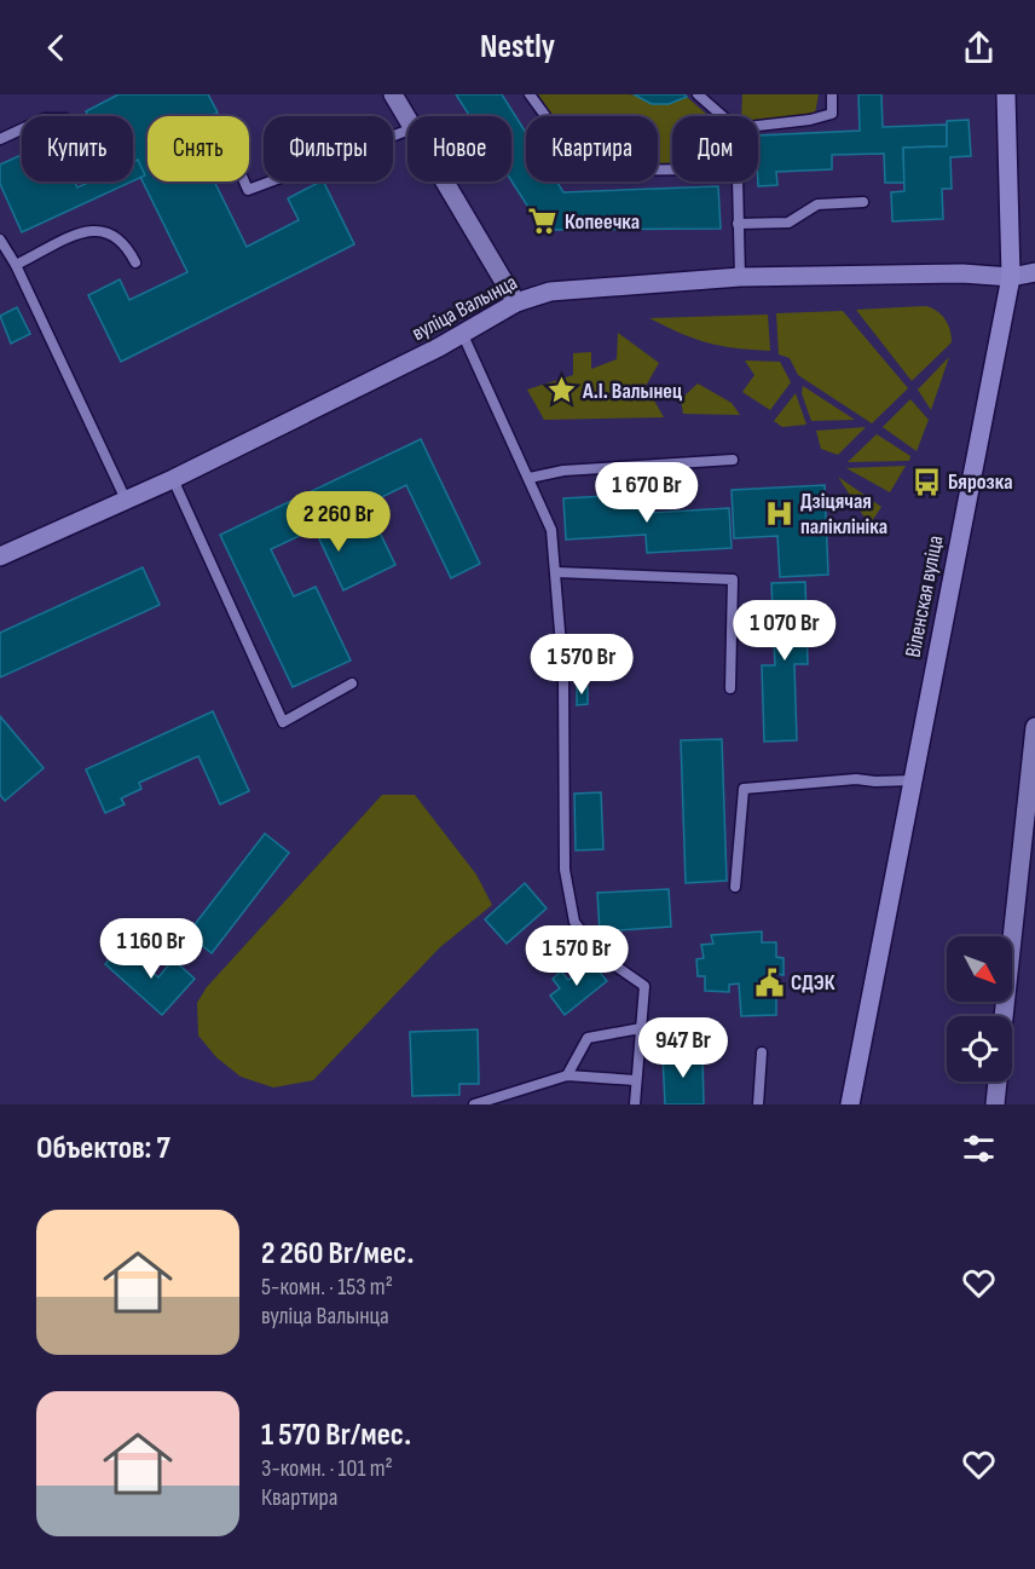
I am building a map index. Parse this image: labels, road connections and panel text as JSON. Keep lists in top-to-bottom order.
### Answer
{
  "streets": {
    "main road": ["Віленская вуліца"],
    "street": ["вуліца Валынца"]
  },
  "crossings": [
    ["вуліца Валынца", "Віленская вуліца"]
  ],
  "places": {
    "supermarket": ["Копеечка"],
    "place": ["А.І. Валынец"],
    "bus stop": ["Бярозка"],
    "hospital": ["Дзіцячая паліклініка"],
    "public building": ["СДЭК"]
  },
  "north": "bottom right",
  "page": {
    "header": "Nestly",
    "chip": [
      "Купить",
      "Снять",
      "Фильтры",
      "Новое",
      "Квартира",
      "Дом"
    ],
    "price": [
      "1 670 Br",
      "2 260 Br",
      "1 070 Br",
      "1 570 Br",
      "1 160 Br",
      "1 570 Br",
      "947 Br"
    ],
    "heading": "Объектов: 7",
    "list": [
      {
        "name": "2 260 Br/мес.",
        "note": "5-комн. · 153 m² · вуліца Валынца"
      },
      {
        "name": "1 570 Br/мес.",
        "note": "3-комн. · 101 m² · Квартира"
      }
    ]
  }
}
